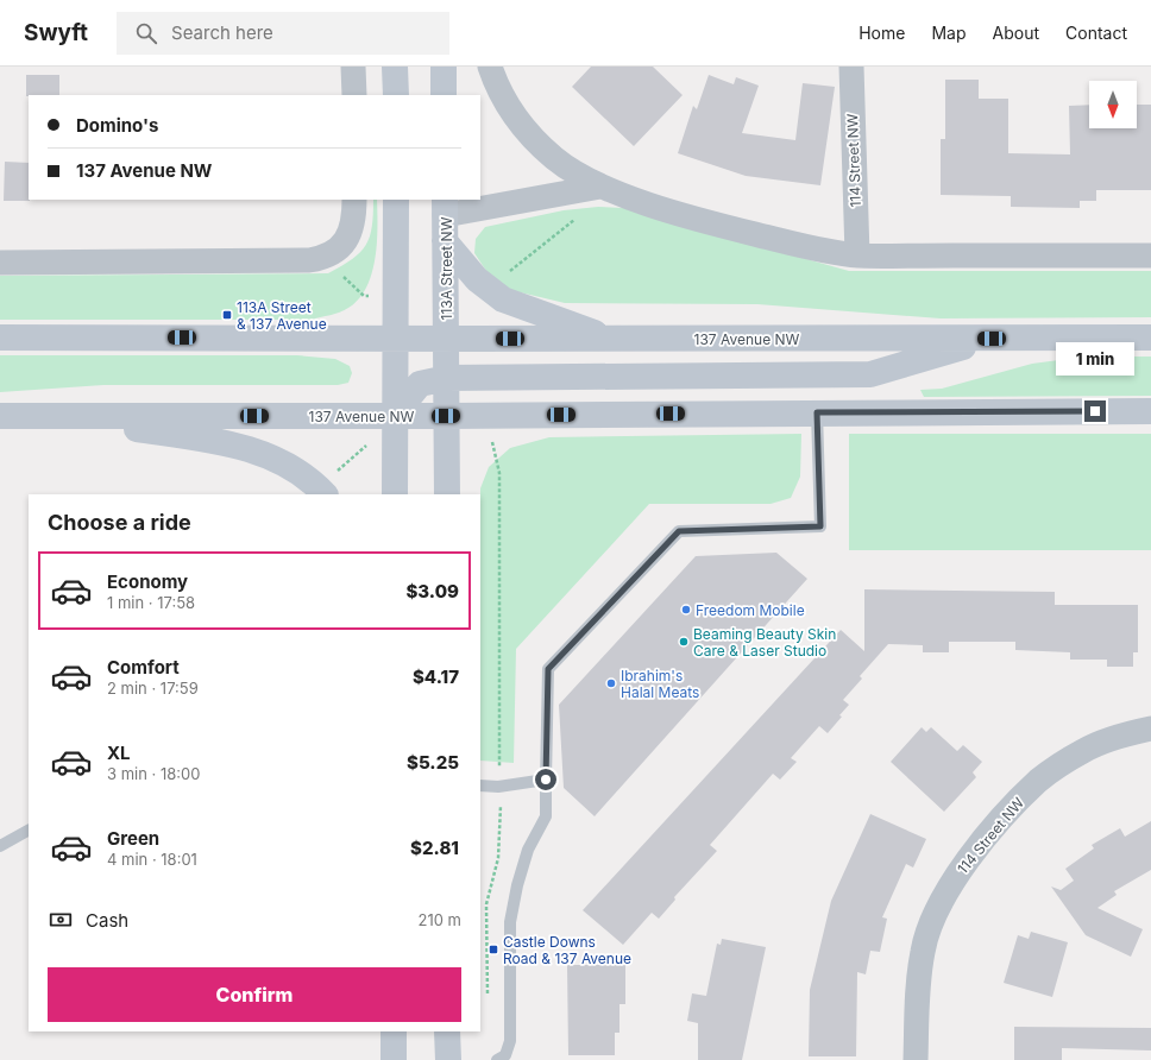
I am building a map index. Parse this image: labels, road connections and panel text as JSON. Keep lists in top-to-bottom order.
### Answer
{
  "streets": {
    "main road": ["113A Street NW", "137 Avenue NW"],
    "street": ["114 Street NW"]
  },
  "crossings": [
    ["113A Street NW", "137 Avenue NW"]
  ],
  "places": {
    "transit": ["113A Street & 137 Avenue", "Castle Downs Road & 137 Avenue"],
    "other": ["Freedom Mobile", "Beaming Beauty Skin Care & Laser Studio", "Ibrahim's Halal Meats"]
  },
  "north": "bottom",
  "page": {
    "header": "Swyft",
    "search": "Search here",
    "nav": [
      "Home",
      "Map",
      "About",
      "Contact"
    ],
    "banner": ["Domino's", "137 Avenue NW"],
    "bubble": "1 min",
    "heading": "Choose a ride",
    "list": [
      {
        "name": "Economy",
        "note": "1 min · 17:58",
        "value": "$3.09"
      },
      {
        "name": "Comfort",
        "note": "2 min · 17:59",
        "value": "$4.17"
      },
      {
        "name": "XL",
        "note": "3 min · 18:00",
        "value": "$5.25"
      },
      {
        "name": "Green",
        "note": "4 min · 18:01",
        "value": "$2.81"
      }
    ],
    "pay": ["Cash", "210 m"],
    "buttons": "Confirm"
  }
}
